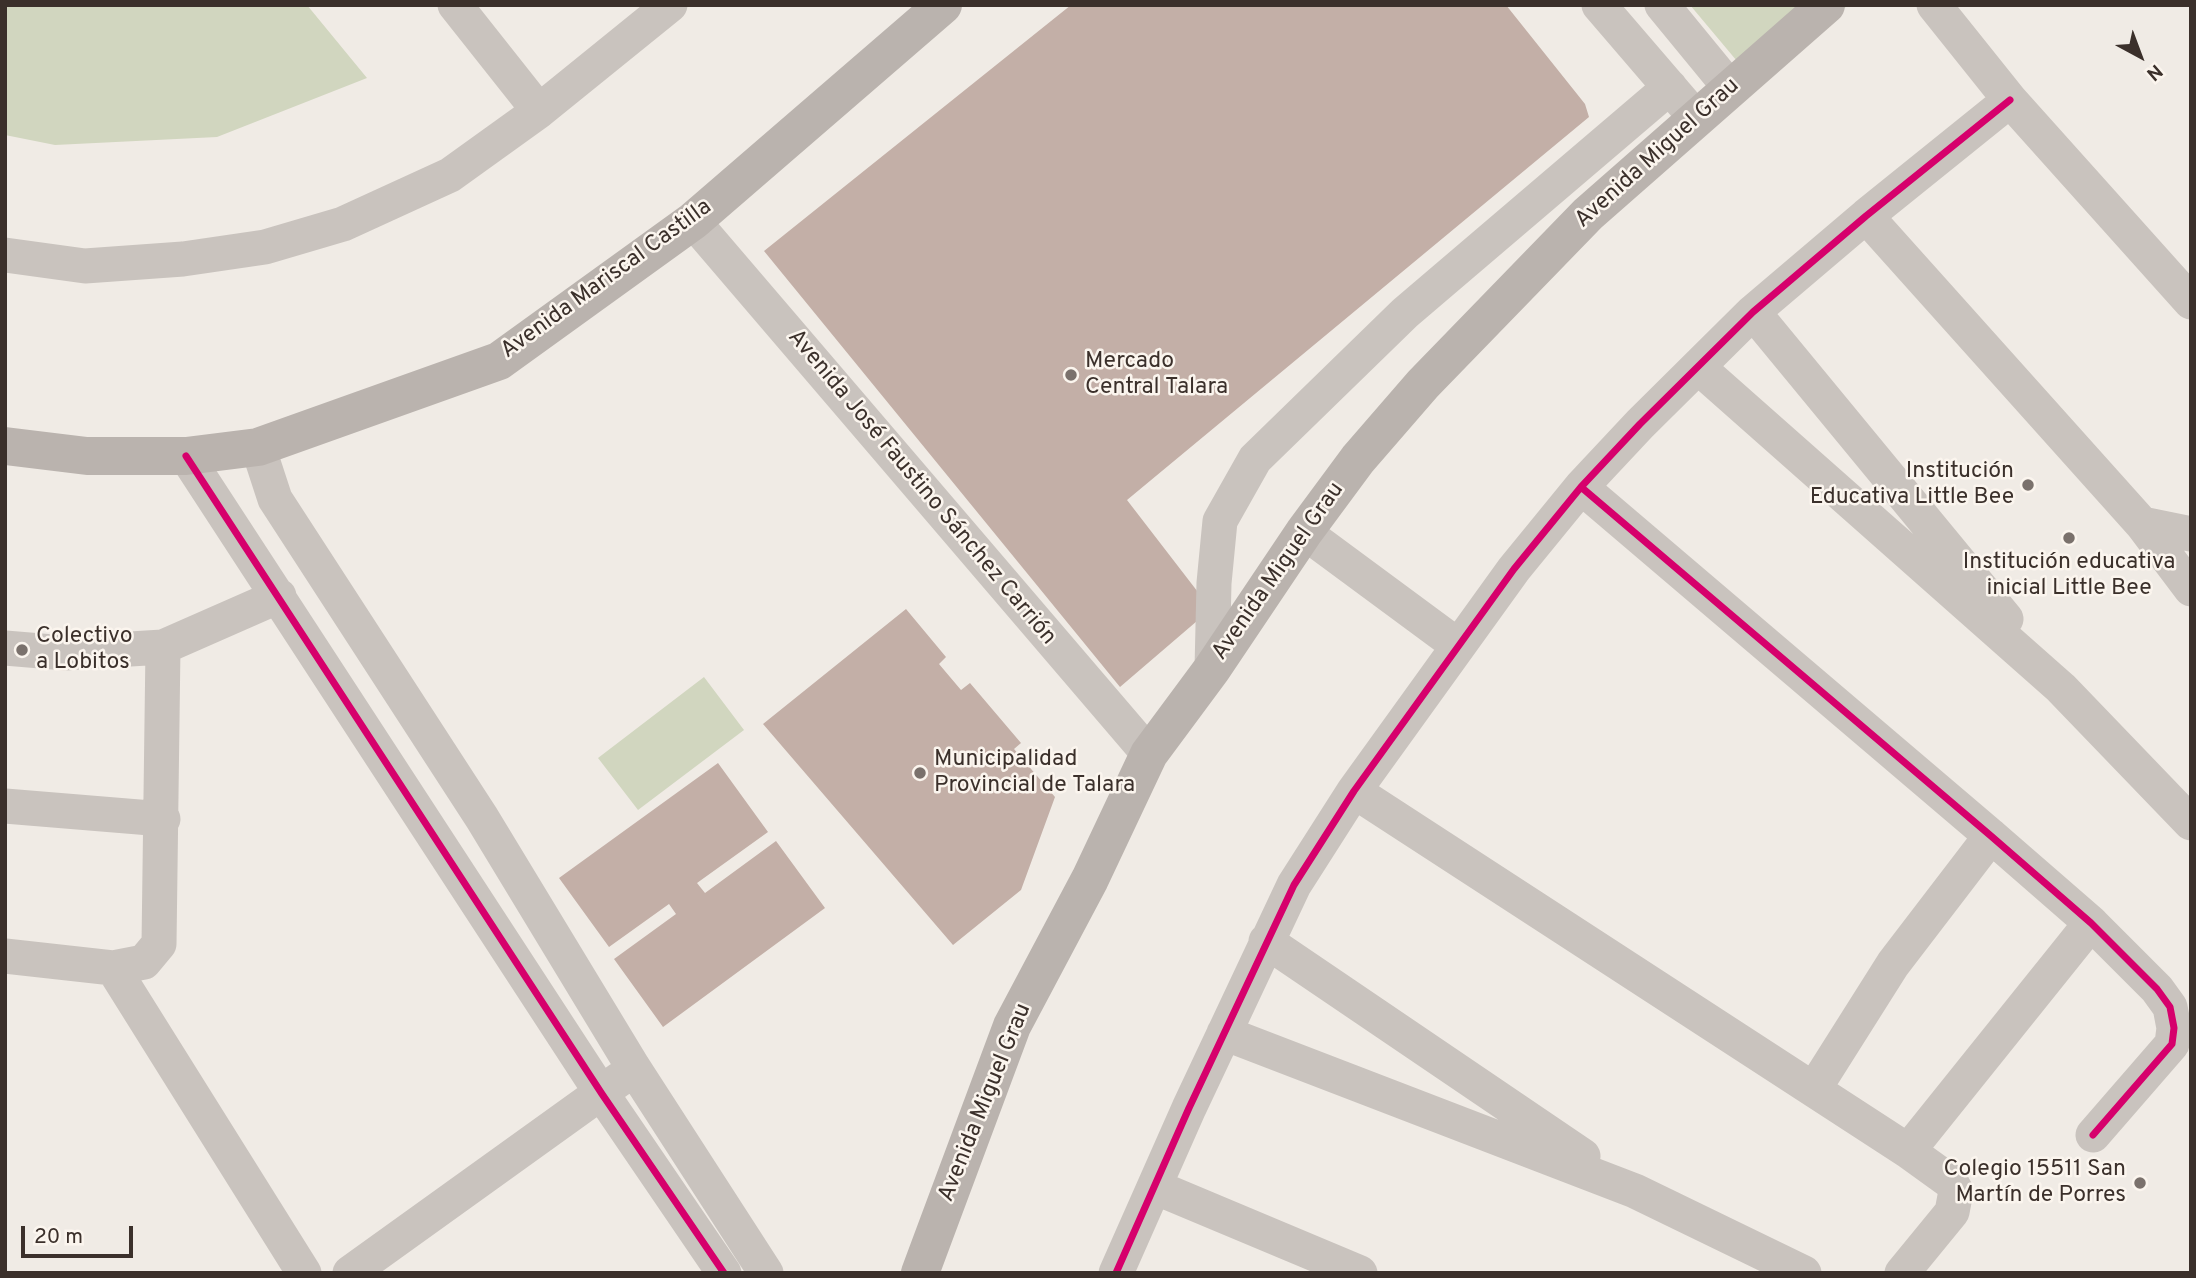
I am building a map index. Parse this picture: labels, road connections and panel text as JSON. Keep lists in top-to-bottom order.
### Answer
{
  "streets": {
    "main road": ["Avenida Miguel Grau", "Avenida Mariscal Castilla"],
    "street": ["Avenida José Faustino Sánchez Carrión"]
  },
  "crossings": [
    ["Avenida Miguel Grau", "Avenida José Faustino Sánchez Carrión"],
    ["Avenida Mariscal Castilla", "Avenida José Faustino Sánchez Carrión"]
  ],
  "places": [
    "Mercado Central Talara",
    "Institución Educativa Little Bee",
    "Institución educativa inicial Little Bee",
    "Colectivo a Lobitos",
    "Municipalidad Provincial de Talara",
    "Colegio 15511 San Martín de Porres"
  ],
  "scale_bar": "20 m",
  "north": "bottom right"
}
